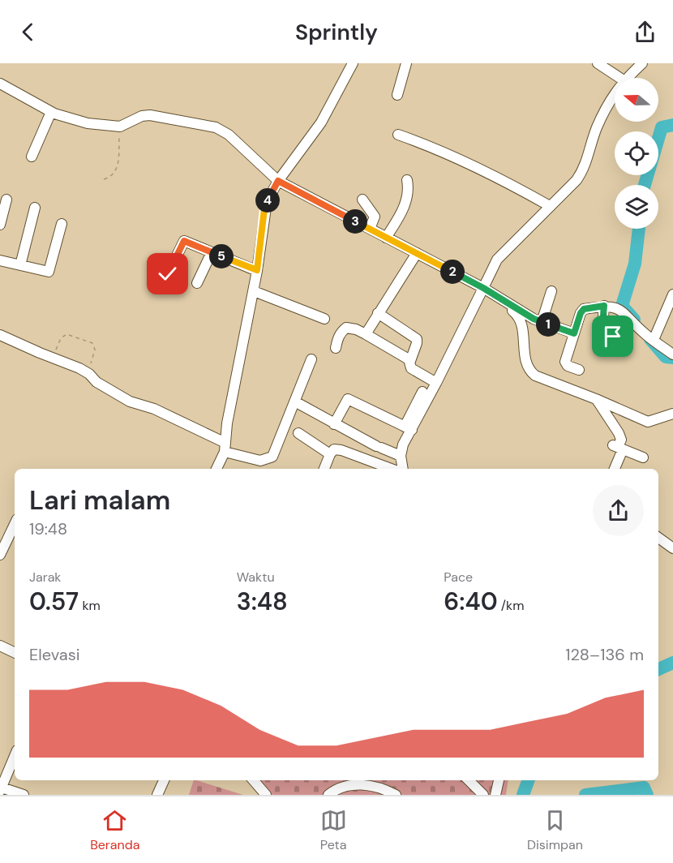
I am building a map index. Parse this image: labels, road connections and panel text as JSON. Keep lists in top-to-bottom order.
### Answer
{
  "north": "left",
  "page": {
    "header": "Sprintly",
    "pins": [
      "4",
      "3",
      "5",
      "2",
      "1"
    ],
    "heading": ["Lari malam", "19:48"],
    "stats": [
      ["Jarak", "0.57 km"],
      ["Waktu", "3:48"],
      ["Pace", "6:40 /km"]
    ],
    "chart": ["Elevasi", "128–136 m"],
    "tabs": ["Beranda", "Peta", "Disimpan"]
  }
}
